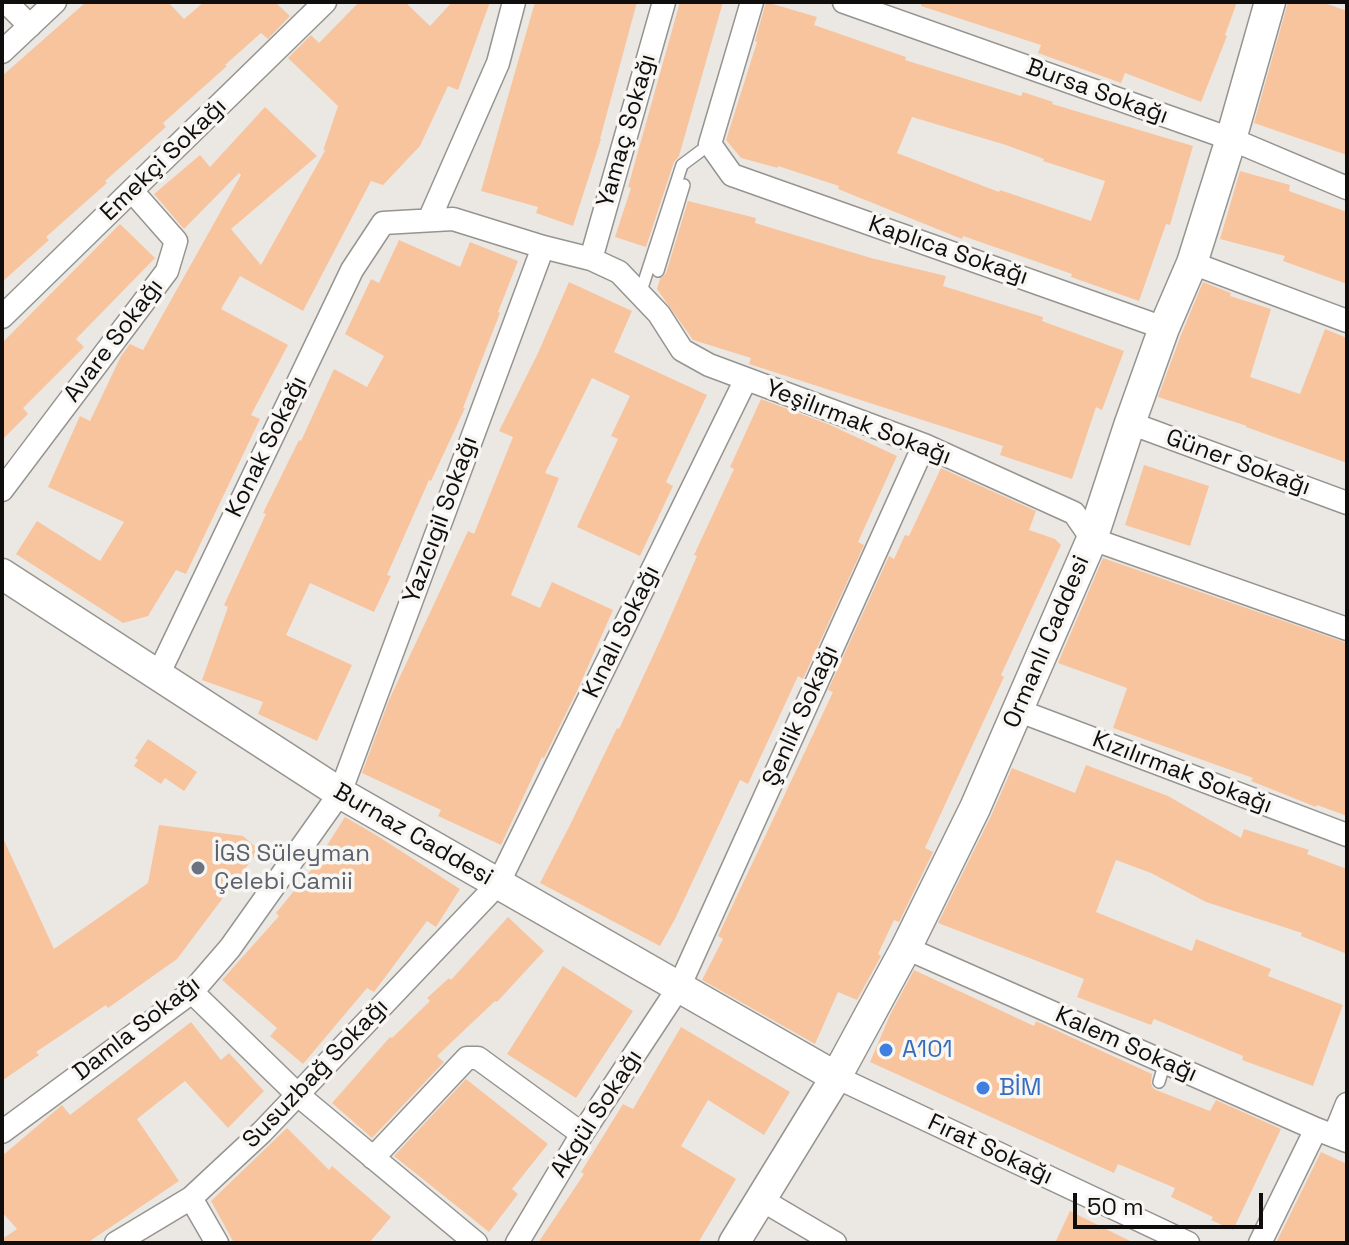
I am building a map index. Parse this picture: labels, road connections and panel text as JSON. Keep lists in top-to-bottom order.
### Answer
{
  "streets": {
    "main road": ["Ormanlı Caddesi", "Burnaz Caddesi"],
    "street": [
      "Bursa Sokağı",
      "Yamaç Sokağı",
      "Emekçi Sokağı",
      "Kaplıca Sokağı",
      "Avare Sokağı",
      "Yeşilırmak Sokağı",
      "Konak Sokağı",
      "Güner Sokağı",
      "Yazıcıgil Sokağı",
      "Kınalı Sokağı",
      "Şenlik Sokağı",
      "Kızılırmak Sokağı",
      "Damla Sokağı",
      "Kalem Sokağı",
      "Susuzbağ Sokağı",
      "Akgül Sokağı",
      "Fırat Sokağı"
    ]
  },
  "crossings": [
    ["Bursa Sokağı", "Ormanlı Caddesi"],
    ["Yamaç Sokağı", "Yeşilırmak Sokağı"],
    ["Emekçi Sokağı", "Avare Sokağı"],
    ["Kaplıca Sokağı", "Ormanlı Caddesi"],
    ["Yeşilırmak Sokağı", "Konak Sokağı"],
    ["Yeşilırmak Sokağı", "Yazıcıgil Sokağı"],
    ["Yeşilırmak Sokağı", "Kınalı Sokağı"],
    ["Yeşilırmak Sokağı", "Ormanlı Caddesi"],
    ["Yeşilırmak Sokağı", "Şenlik Sokağı"],
    ["Konak Sokağı", "Burnaz Caddesi"],
    ["Güner Sokağı", "Ormanlı Caddesi"],
    ["Yazıcıgil Sokağı", "Burnaz Caddesi"],
    ["Yazıcıgil Sokağı", "Damla Sokağı"],
    ["Kınalı Sokağı", "Burnaz Caddesi"],
    ["Kınalı Sokağı", "Susuzbağ Sokağı"],
    ["Ormanlı Caddesi", "Kızılırmak Sokağı"],
    ["Ormanlı Caddesi", "Burnaz Caddesi"],
    ["Ormanlı Caddesi", "Kalem Sokağı"],
    ["Ormanlı Caddesi", "Fırat Sokağı"],
    ["Şenlik Sokağı", "Burnaz Caddesi"],
    ["Şenlik Sokağı", "Akgül Sokağı"],
    ["Burnaz Caddesi", "Damla Sokağı"],
    ["Burnaz Caddesi", "Susuzbağ Sokağı"],
    ["Burnaz Caddesi", "Akgül Sokağı"],
    ["Burnaz Caddesi", "Fırat Sokağı"]
  ],
  "places": ["İGS Süleyman Çelebi Camii", "A101", "BİM"],
  "scale_bar": "50 m"
}
